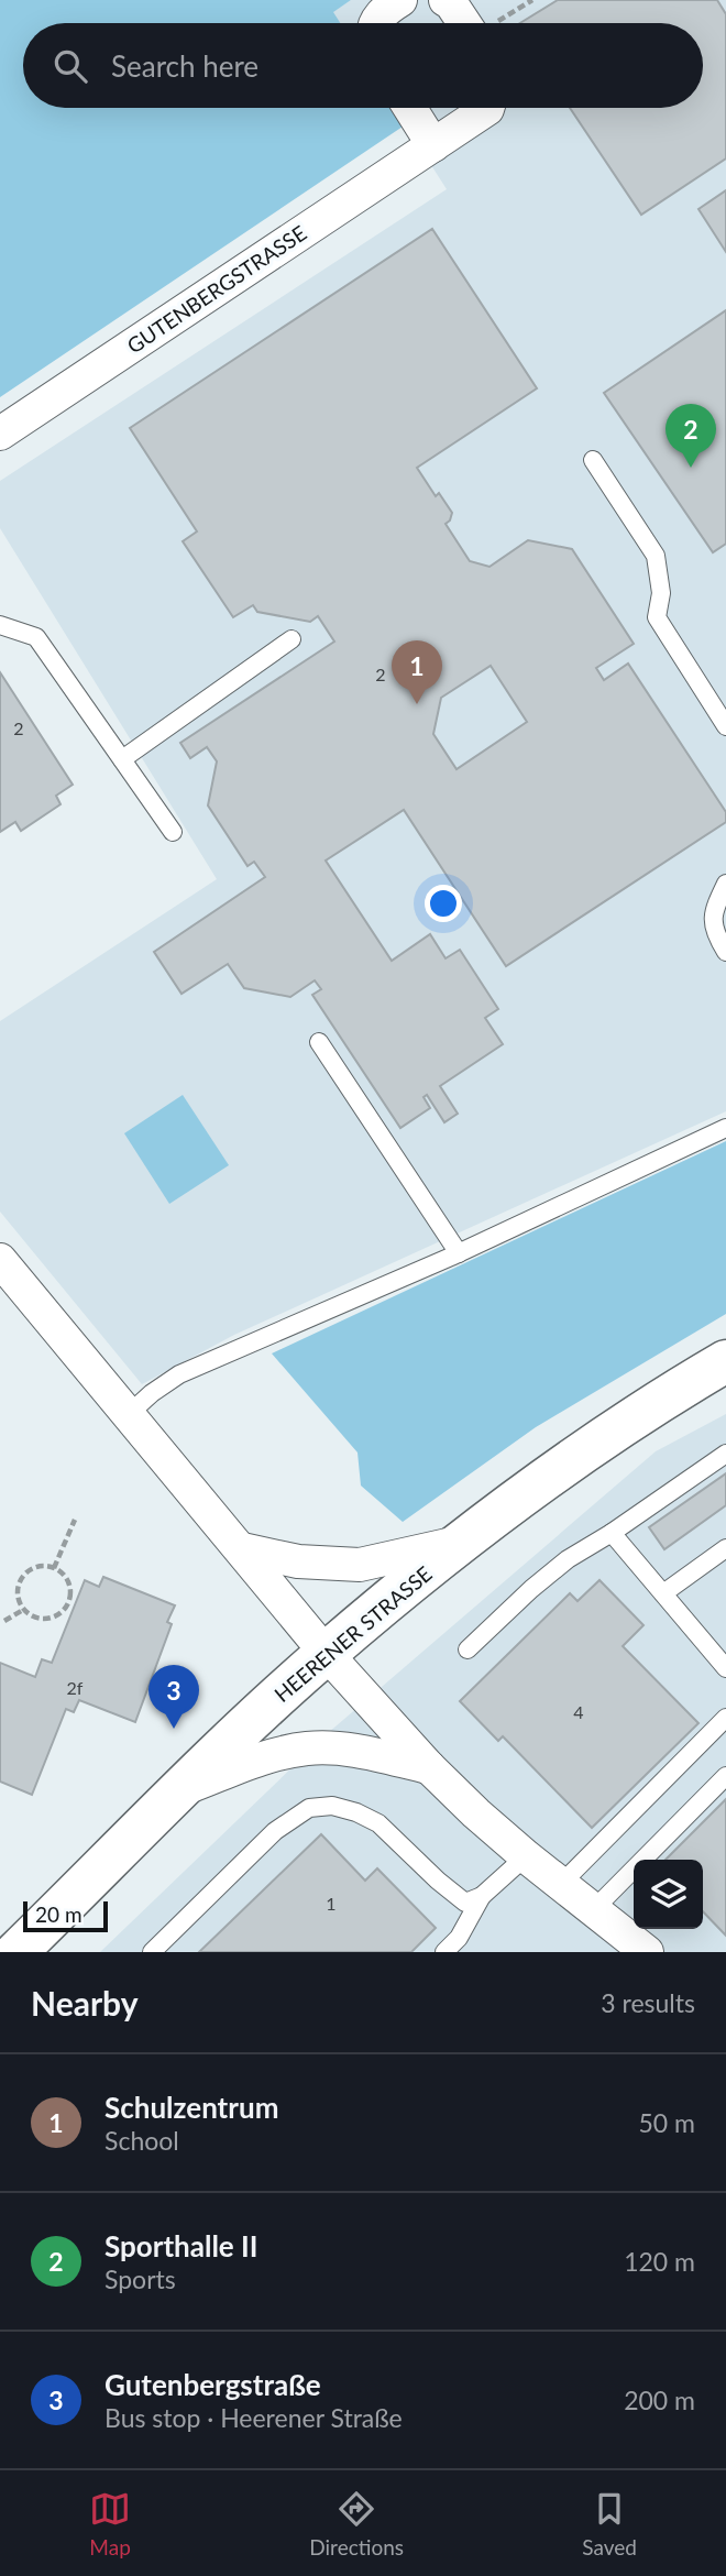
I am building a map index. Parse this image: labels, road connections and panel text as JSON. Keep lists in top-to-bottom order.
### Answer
{
  "streets": {
    "main road": ["HEERENER STRASSE"],
    "street": ["GUTENBERGSTRASSE"]
  },
  "house_numbers": [
    "2",
    "2",
    "2f",
    "4",
    "1"
  ],
  "scale_bar": "20 m",
  "page": {
    "search": "Search here",
    "pins": ["2", "1", "3"],
    "scale": "20 m",
    "heading": ["Nearby", "3 results"],
    "list": [
      {
        "mark": "1",
        "name": "Schulzentrum",
        "note": "School",
        "value": "50 m"
      },
      {
        "mark": "2",
        "name": "Sporthalle II",
        "note": "Sports",
        "value": "120 m"
      },
      {
        "mark": "3",
        "name": "Gutenbergstraße",
        "note": "Bus stop · Heerener Straße",
        "value": "200 m"
      }
    ],
    "nav": ["Map", "Directions", "Saved"]
  }
}
